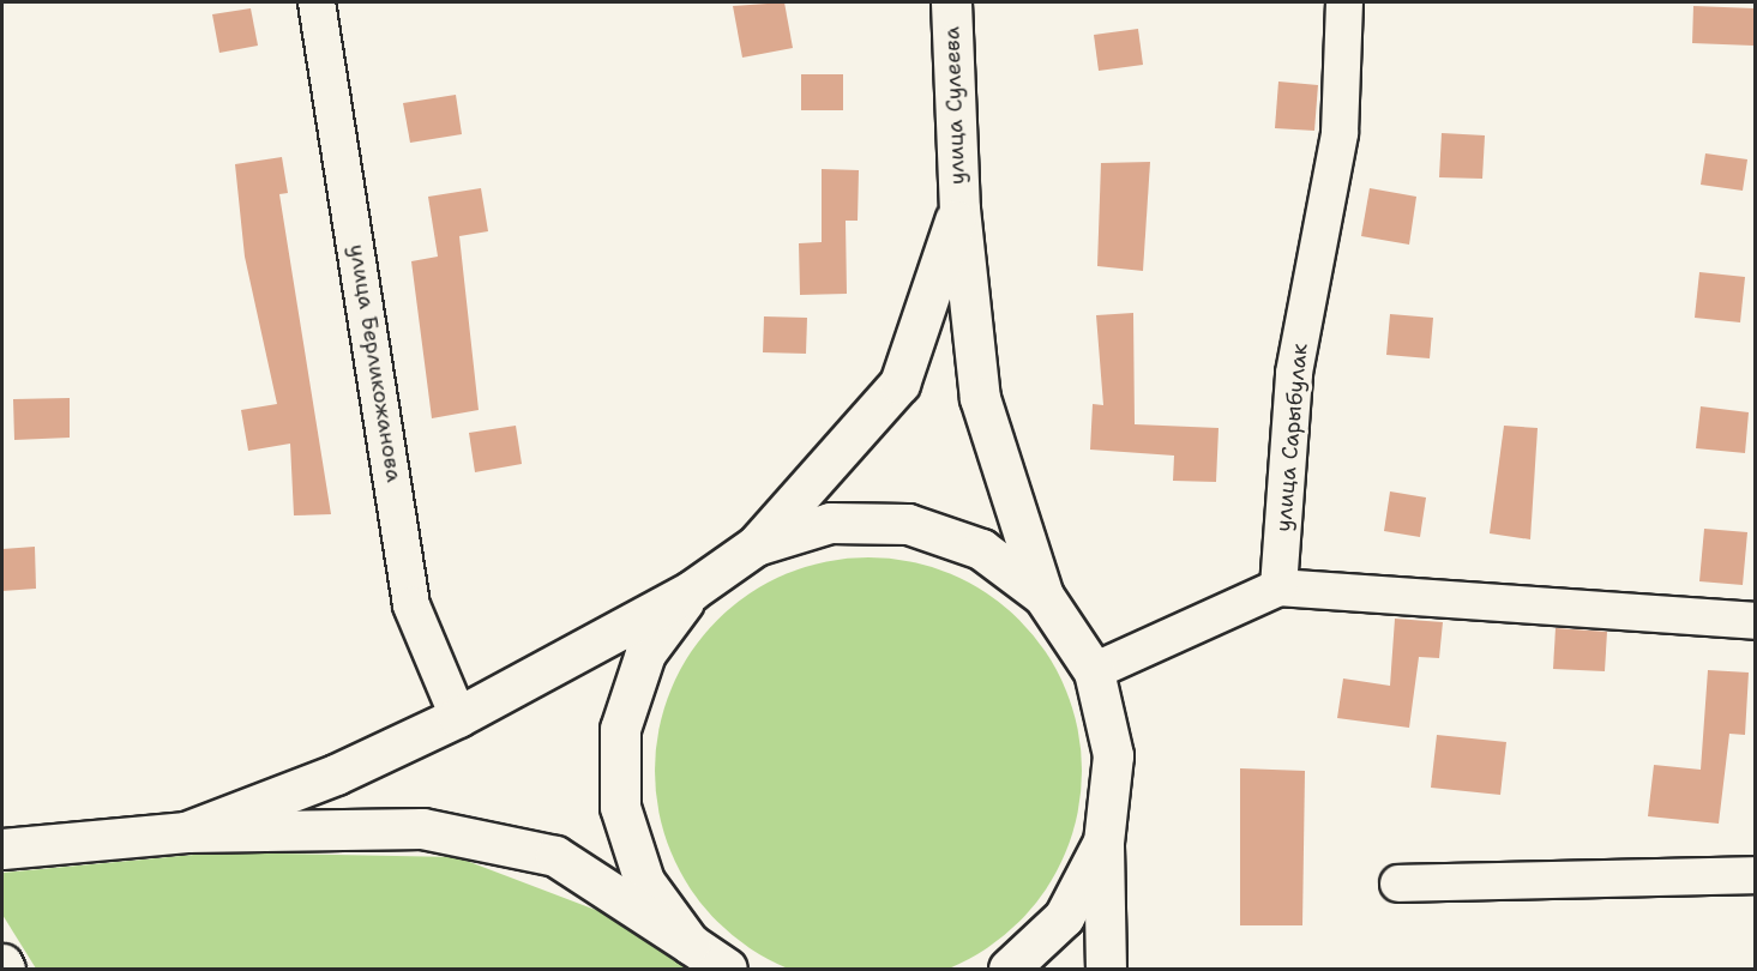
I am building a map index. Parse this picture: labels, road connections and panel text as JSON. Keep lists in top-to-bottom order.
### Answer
{
  "streets": {
    "main road": ["улица Сулеева"],
    "street": ["улица Берликожанова", "улица Сарыбулак"]
  }
}
